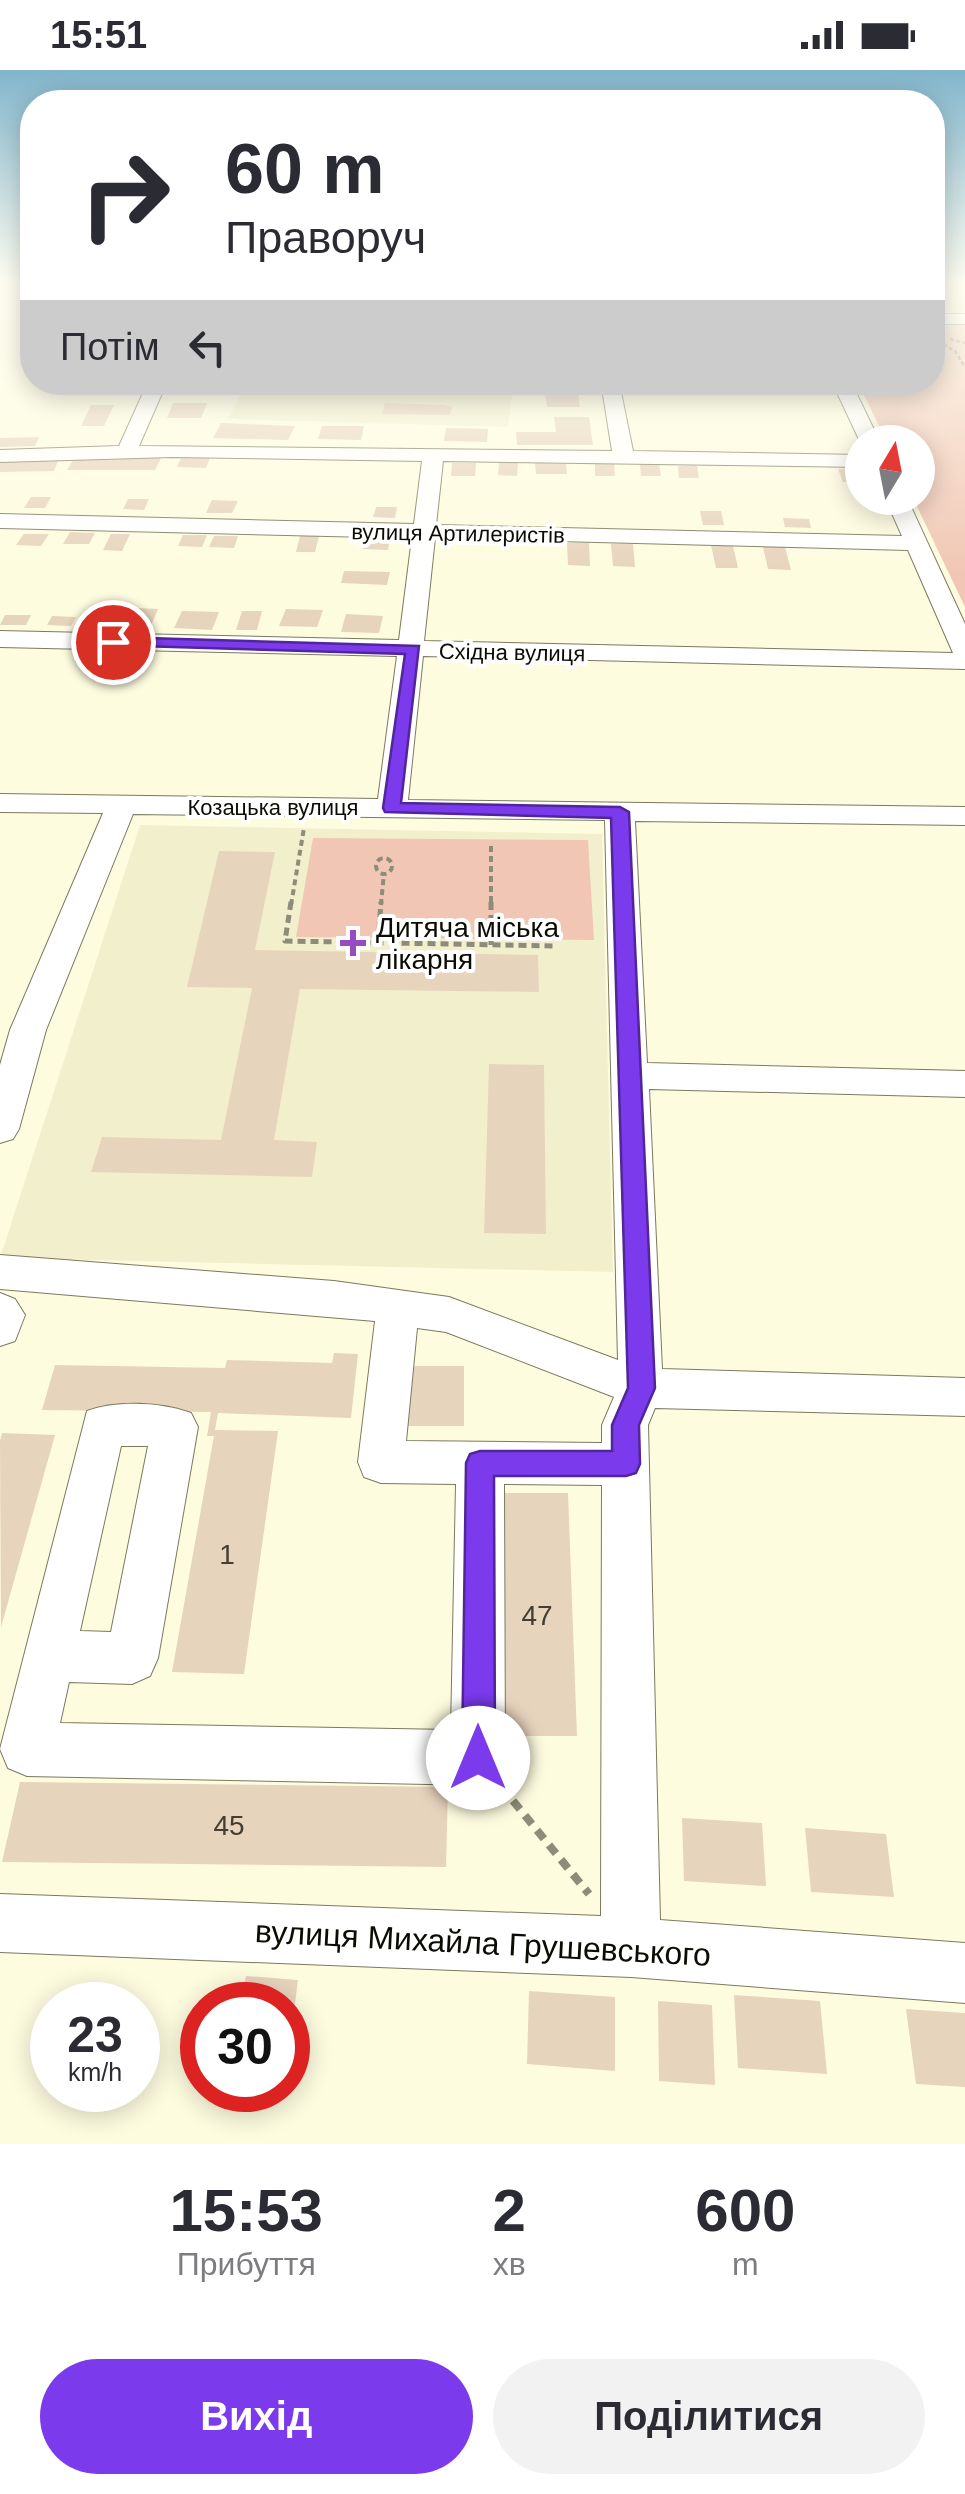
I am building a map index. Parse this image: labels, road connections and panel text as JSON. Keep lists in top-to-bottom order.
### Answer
{
  "streets": {
    "street": [
      "вулиця Артилеристів",
      "Східна вулиця",
      "Козацька вулиця",
      "вулиця Михайла Грушевського"
    ]
  },
  "places": {
    "health": ["Дитяча міська лікарня"]
  },
  "house_numbers": ["1", "47", "45"],
  "north": "top",
  "page": {
    "status": "15:51",
    "turn": ["60 m", "Праворуч"],
    "then": "Потім",
    "speed": "23 km/h",
    "limit": "30",
    "eta": [
      "15:53",
      "Прибуття",
      "2",
      "хв",
      "600",
      "m"
    ],
    "buttons": ["Вихід", "Поділитися"]
  }
}
